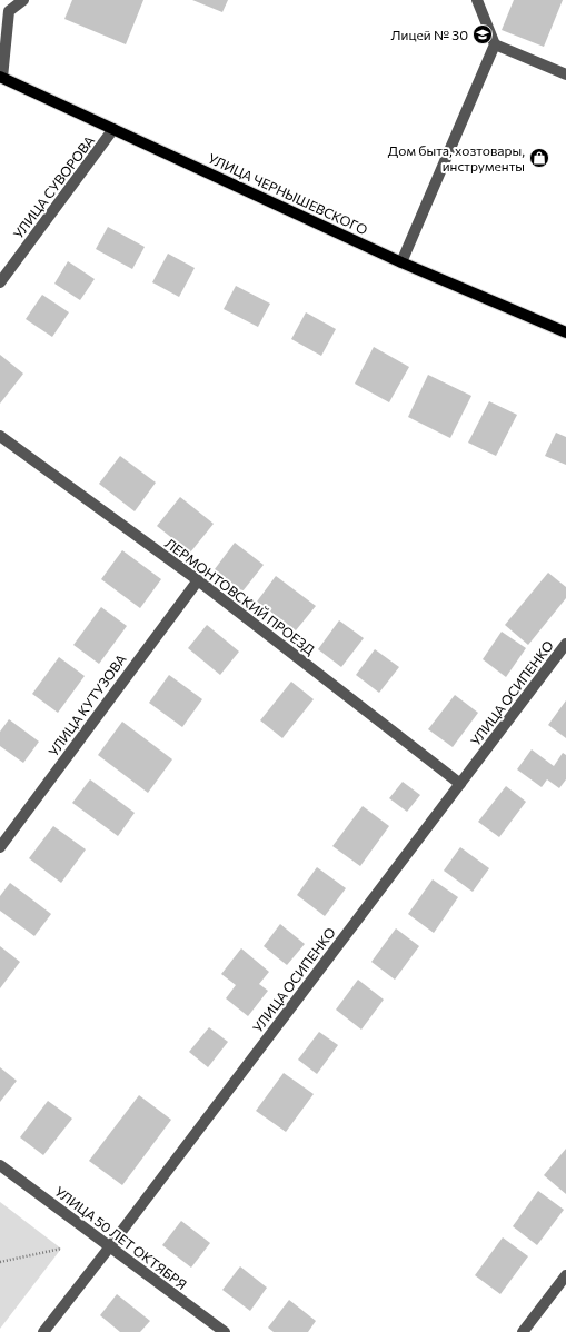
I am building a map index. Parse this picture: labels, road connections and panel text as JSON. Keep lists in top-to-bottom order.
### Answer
{
  "streets": {
    "main road": ["УЛИЦА ЧЕРНЫШЕВСКОГО"],
    "street": [
      "УЛИЦА СУВОРОВА",
      "ЛЕРМОНТОВСКИЙ ПРОЕЗД",
      "УЛИЦА ОСИПЕНКО",
      "УЛИЦА КУТУЗОВА",
      "УЛИЦА 50 ЛЕТ ОКТЯБРЯ"
    ]
  },
  "crossings": [
    ["УЛИЦА СУВОРОВА", "УЛИЦА ЧЕРНЫШЕВСКОГО"],
    ["ЛЕРМОНТОВСКИЙ ПРОЕЗД", "УЛИЦА ОСИПЕНКО"],
    ["ЛЕРМОНТОВСКИЙ ПРОЕЗД", "УЛИЦА КУТУЗОВА"],
    ["УЛИЦА ОСИПЕНКО", "УЛИЦА 50 ЛЕТ ОКТЯБРЯ"]
  ],
  "places": {
    "school or university": ["Лицей № 30"],
    "shop": ["Дом быта, хозтовары, инструменты"]
  }
}
